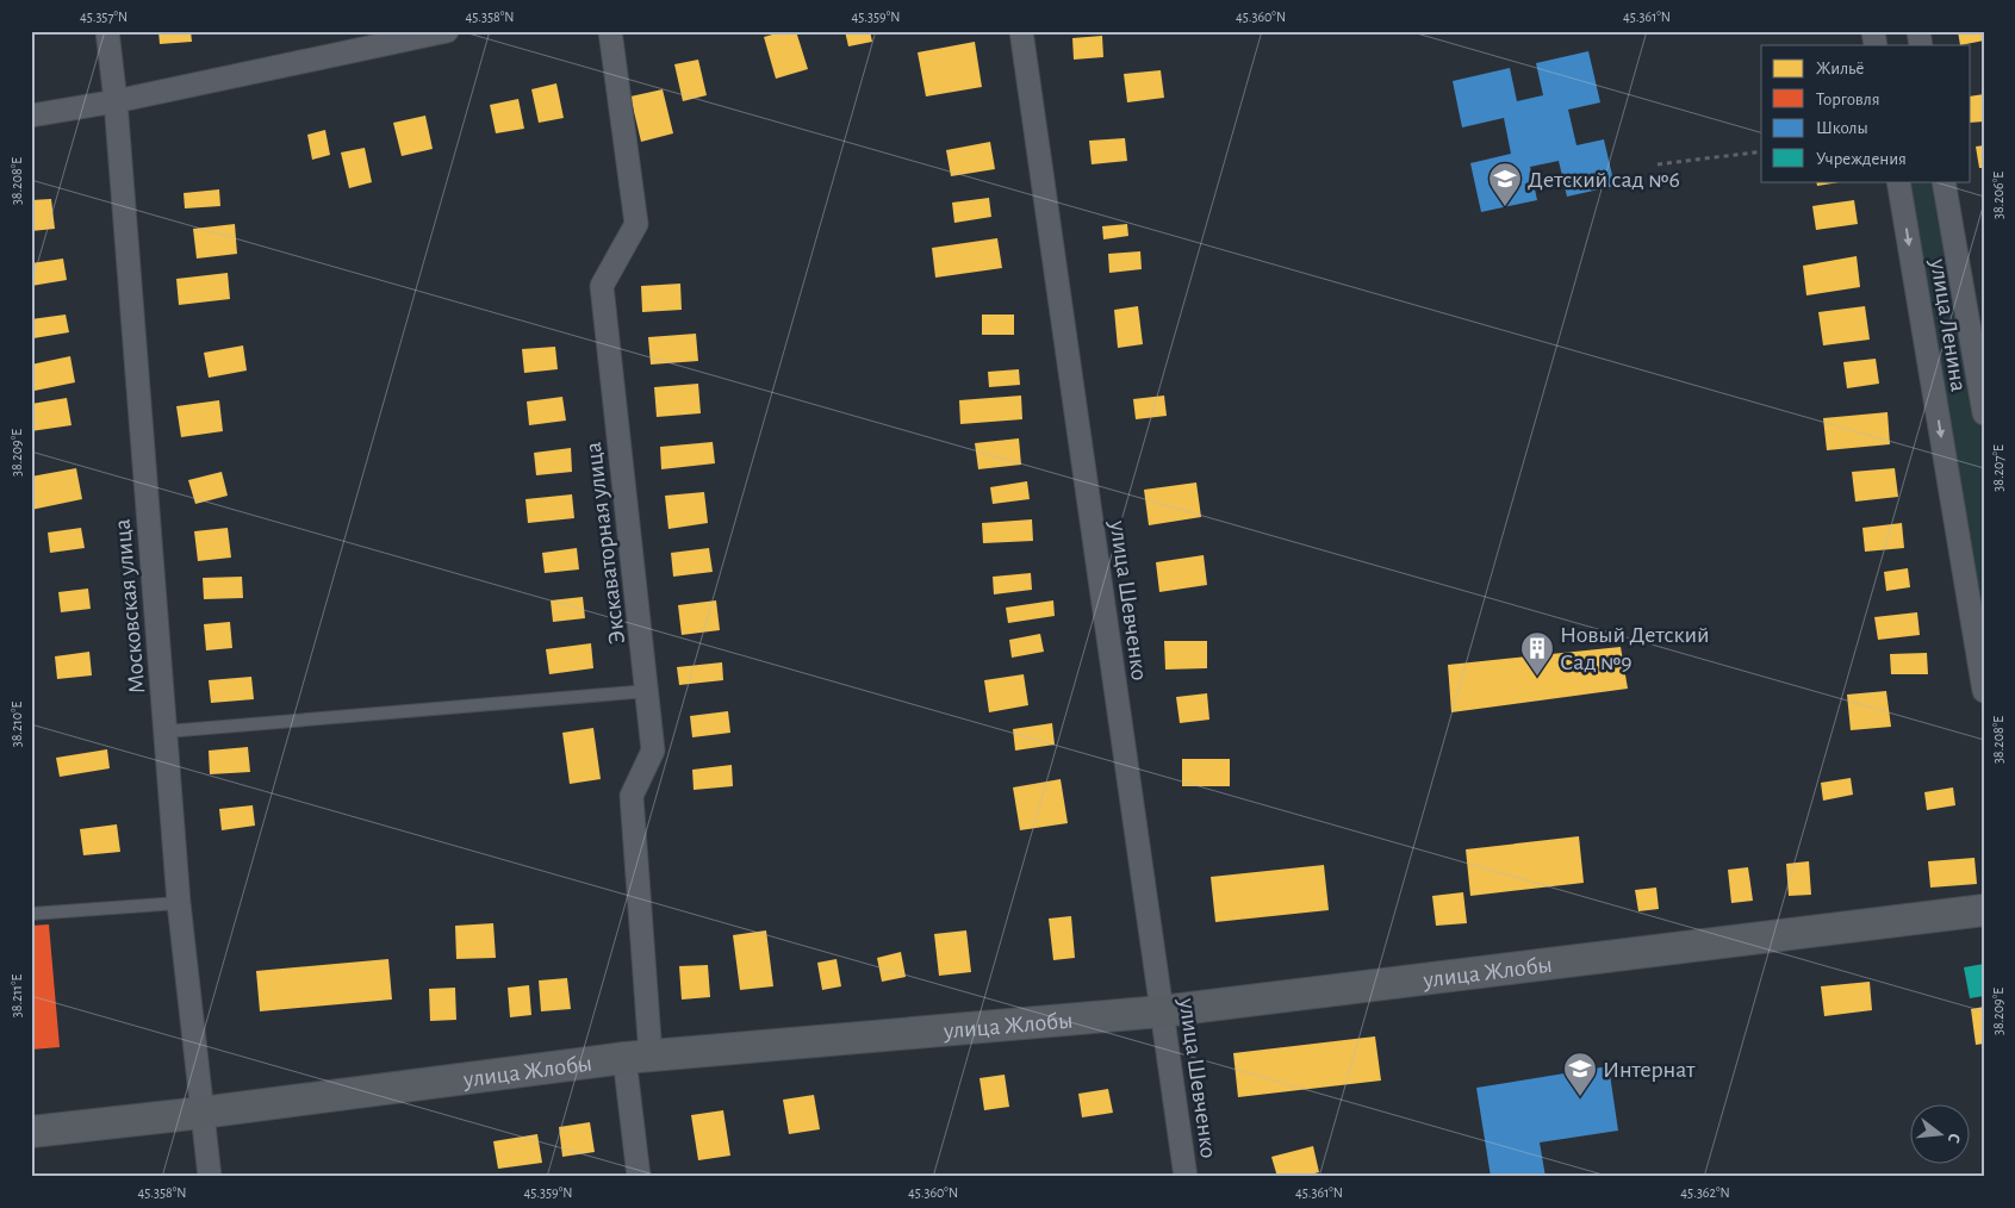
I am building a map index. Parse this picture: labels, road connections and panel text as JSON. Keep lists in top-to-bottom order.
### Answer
{
  "streets": {
    "street": [
      "улица Ленина",
      "Экскаваторная улица",
      "улица Шевченко",
      "Московская улица",
      "улица Жлобы"
    ]
  },
  "crossings": [
    ["Экскаваторная улица", "улица Жлобы"],
    ["улица Шевченко", "улица Жлобы"],
    ["Московская улица", "улица Жлобы"]
  ],
  "places": {
    "school or university": ["Детский сад №6", "Интернат"],
    "building": ["Новый Детский Сад №9"]
  },
  "legend": [
    "Жильё",
    "Торговля",
    "Школы",
    "Учреждения"
  ],
  "north": "right",
  "coordinates": [
    "45.357°N",
    "45.358°N",
    "45.359°N",
    "45.360°N",
    "45.361°N",
    "38.208°E",
    "38.206°E",
    "38.209°E",
    "38.207°E",
    "38.210°E",
    "38.211°E",
    "45.362°N"
  ]
}
